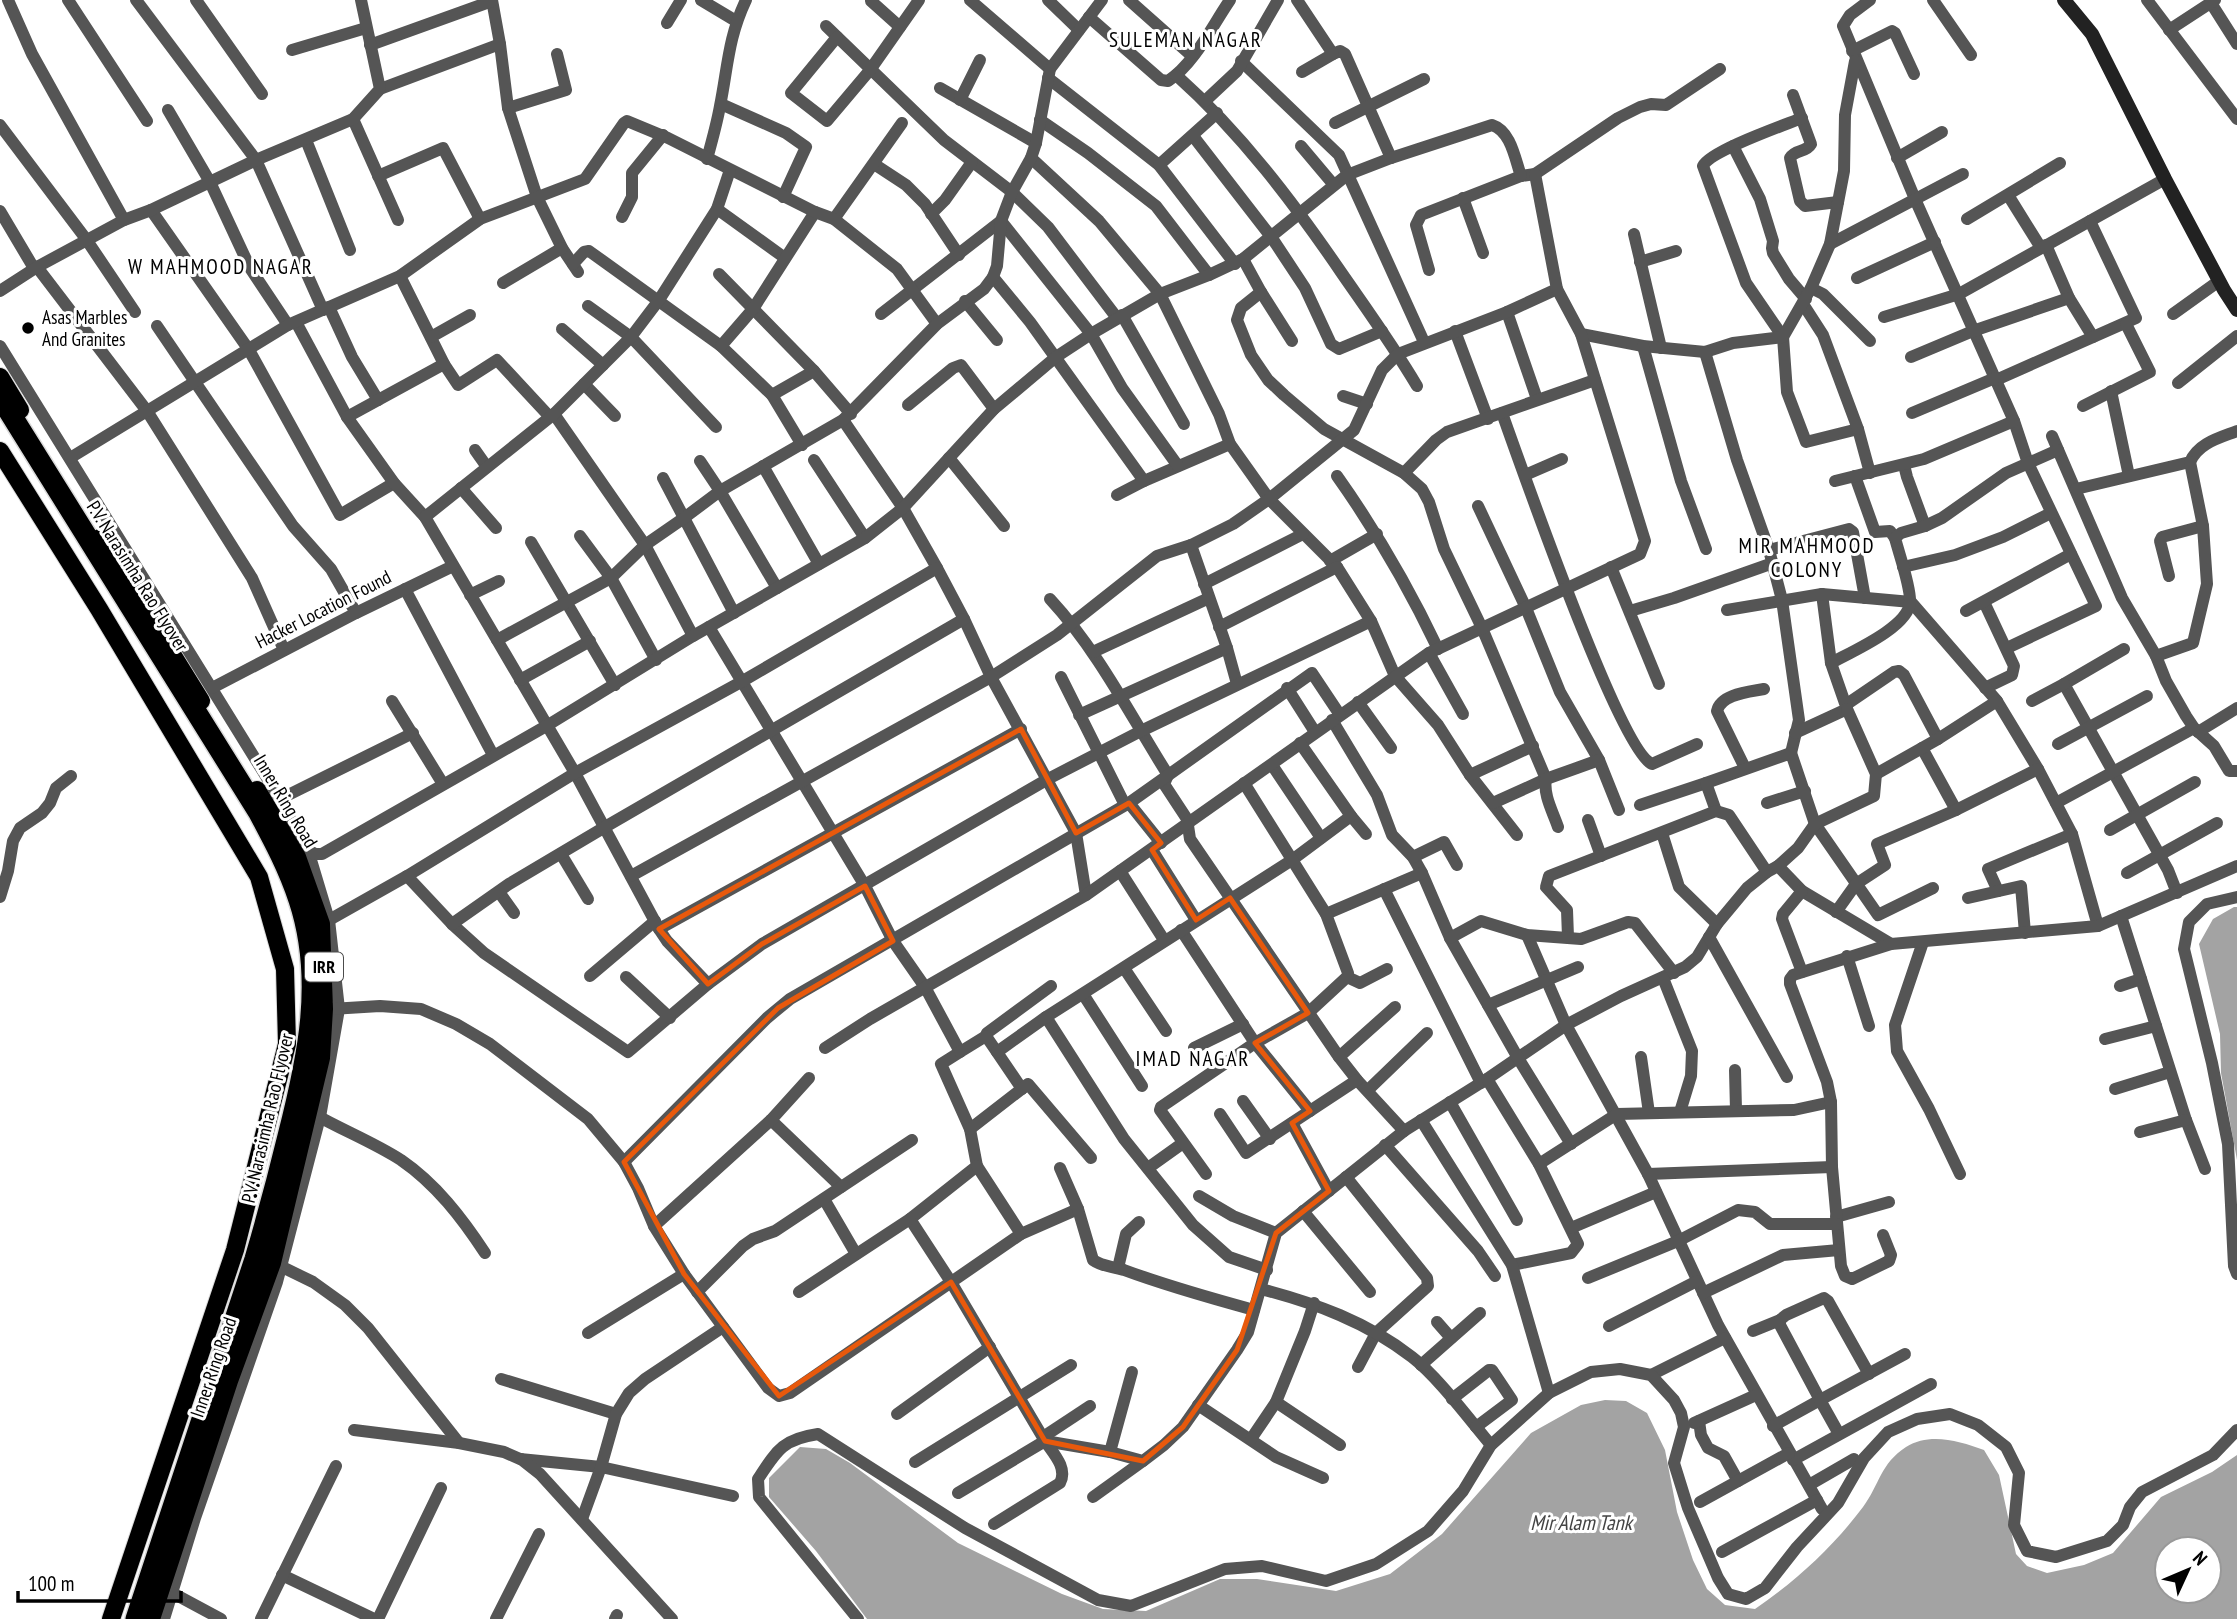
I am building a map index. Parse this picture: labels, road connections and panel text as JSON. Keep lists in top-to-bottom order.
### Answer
{
  "streets": {
    "highway": ["P.V. Narasimha Rao Flyover"],
    "main road": ["Inner Ring Road", "IRR"],
    "street": ["Hacker Location Found"]
  },
  "districts": [
    "SULEMAN NAGAR",
    "W MAHMOOD NAGAR",
    "MIR MAHMOOD COLONY",
    "IMAD NAGAR"
  ],
  "water": ["Mir Alam Tank"],
  "places": ["Asas Marbles And Granites"],
  "scale_bar": "100 m",
  "north": "top right"
}
